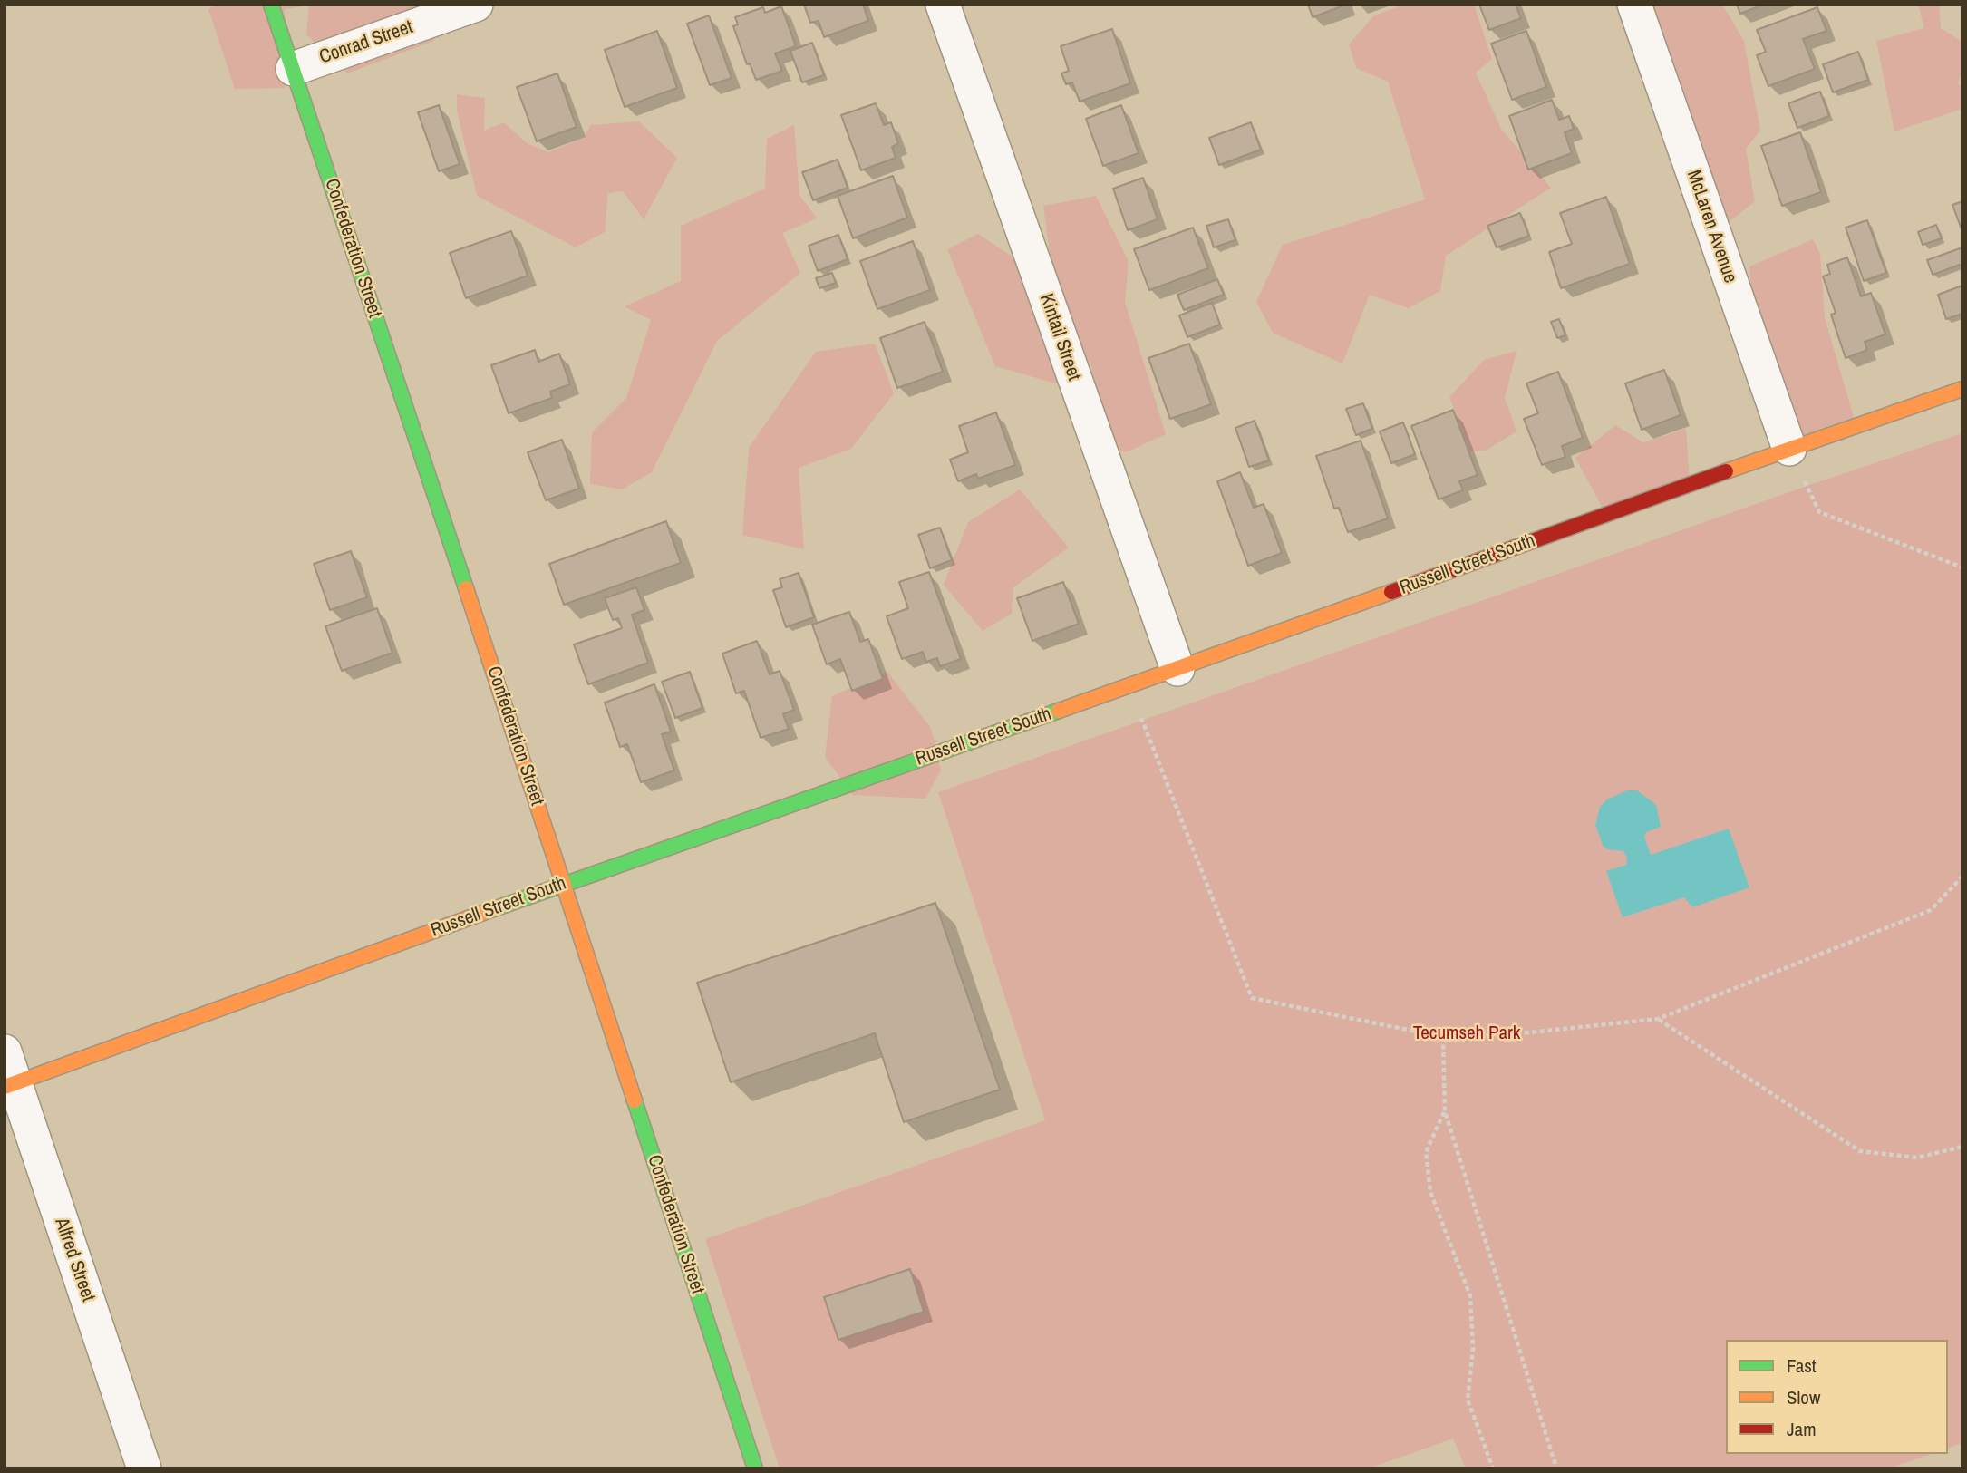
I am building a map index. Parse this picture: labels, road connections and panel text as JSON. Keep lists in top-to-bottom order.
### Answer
{
  "streets": {
    "street": [
      "Conrad Street",
      "McLaren Avenue",
      "Confederation Street",
      "Kintail Street",
      "Russell Street South",
      "Alfred Street"
    ]
  },
  "crossings": [
    ["Conrad Street", "Confederation Street"],
    ["McLaren Avenue", "Russell Street South"],
    ["Confederation Street", "Russell Street South"],
    ["Kintail Street", "Russell Street South"],
    ["Russell Street South", "Alfred Street"]
  ],
  "parks": ["Tecumseh Park"],
  "legend": ["Fast", "Slow", "Jam"]
}
